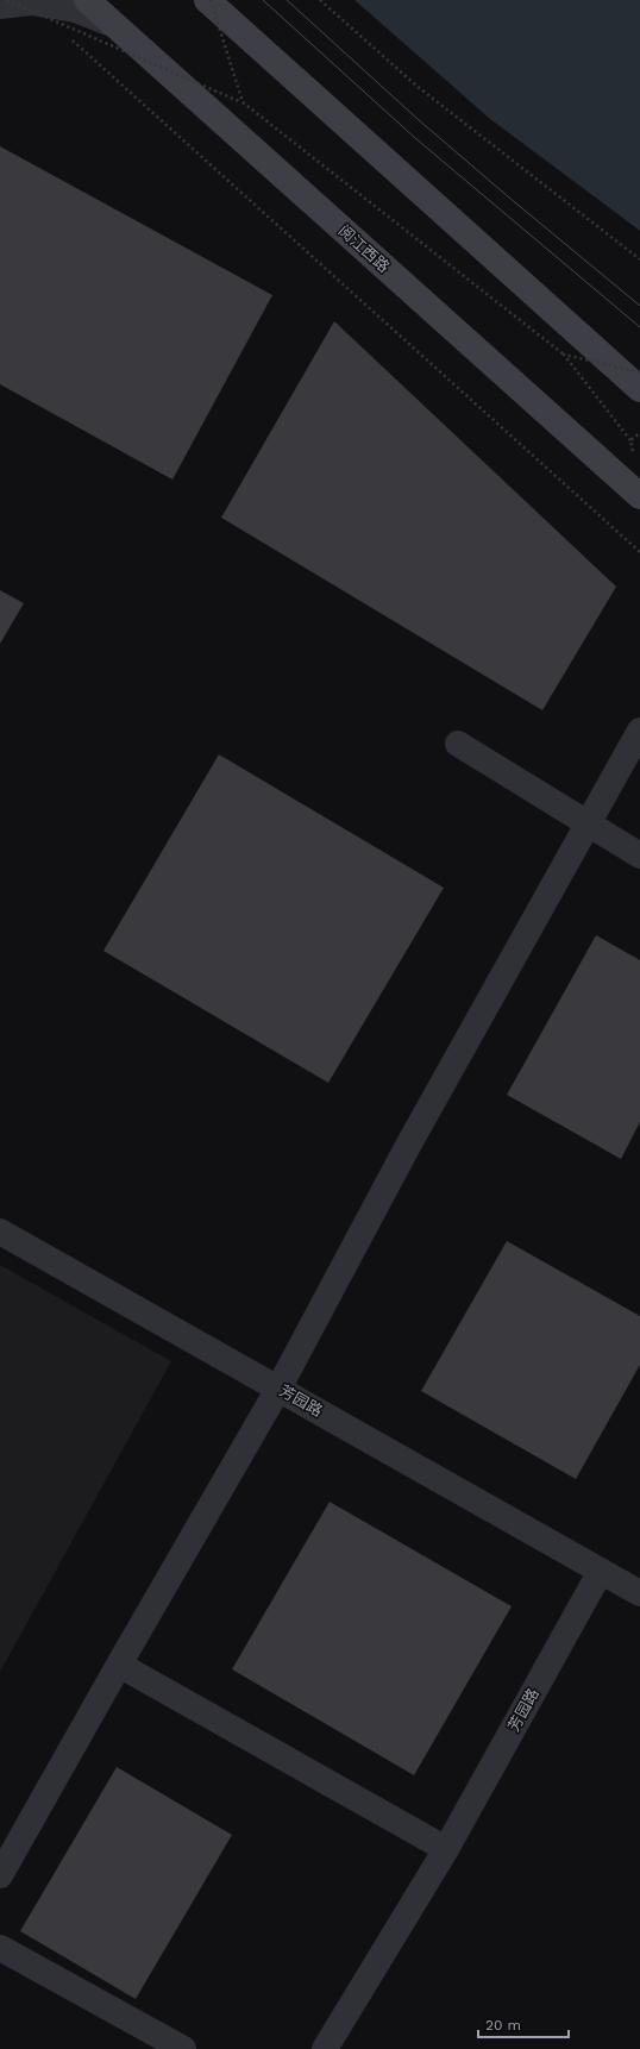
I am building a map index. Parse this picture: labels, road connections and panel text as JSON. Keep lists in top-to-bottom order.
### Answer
{
  "streets": {
    "main road": ["阅江西路"],
    "street": ["芳园路"]
  },
  "scale_bar": "20 m"
}
